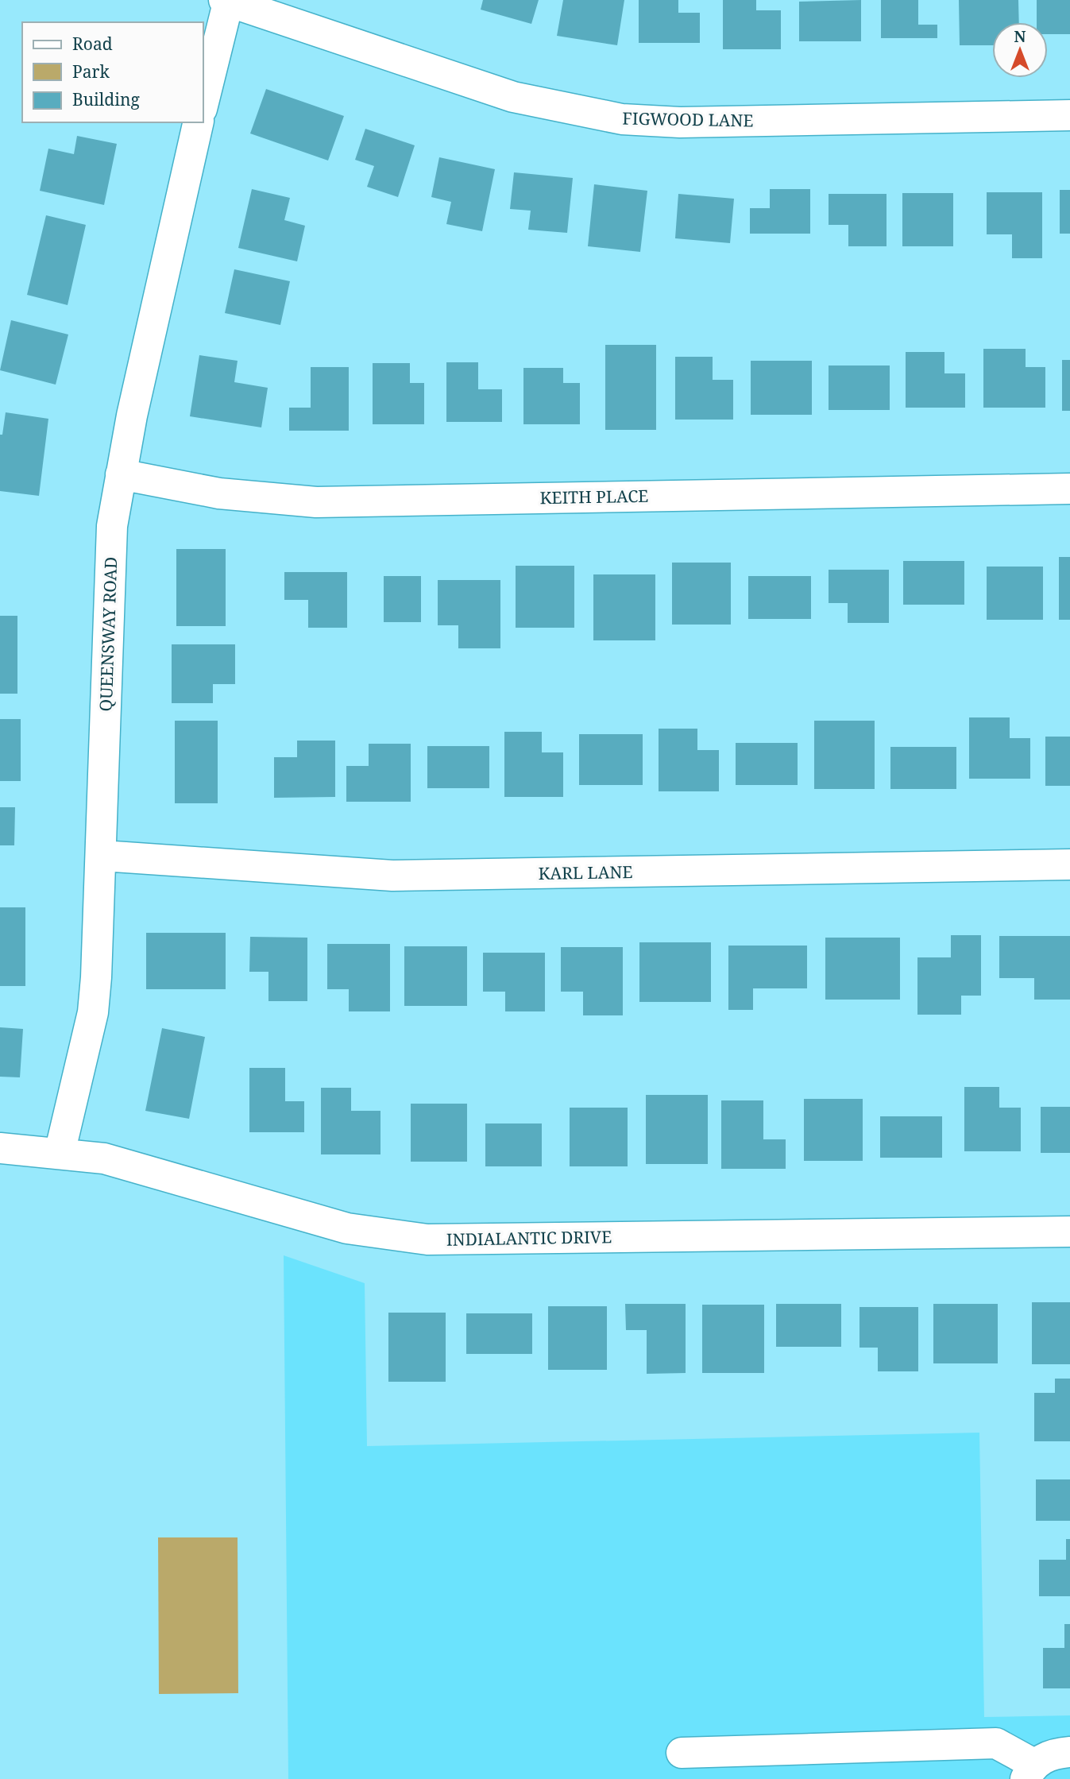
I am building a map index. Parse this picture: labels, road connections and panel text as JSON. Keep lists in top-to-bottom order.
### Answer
{
  "streets": {
    "street": [
      "FIGWOOD LANE",
      "KEITH PLACE",
      "QUEENSWAY ROAD",
      "KARL LANE",
      "INDIALANTIC DRIVE"
    ]
  },
  "crossings": [
    ["KEITH PLACE", "QUEENSWAY ROAD"],
    ["QUEENSWAY ROAD", "KARL LANE"],
    ["QUEENSWAY ROAD", "INDIALANTIC DRIVE"]
  ],
  "legend": ["Road", "Park", "Building"],
  "north": "top"
}
